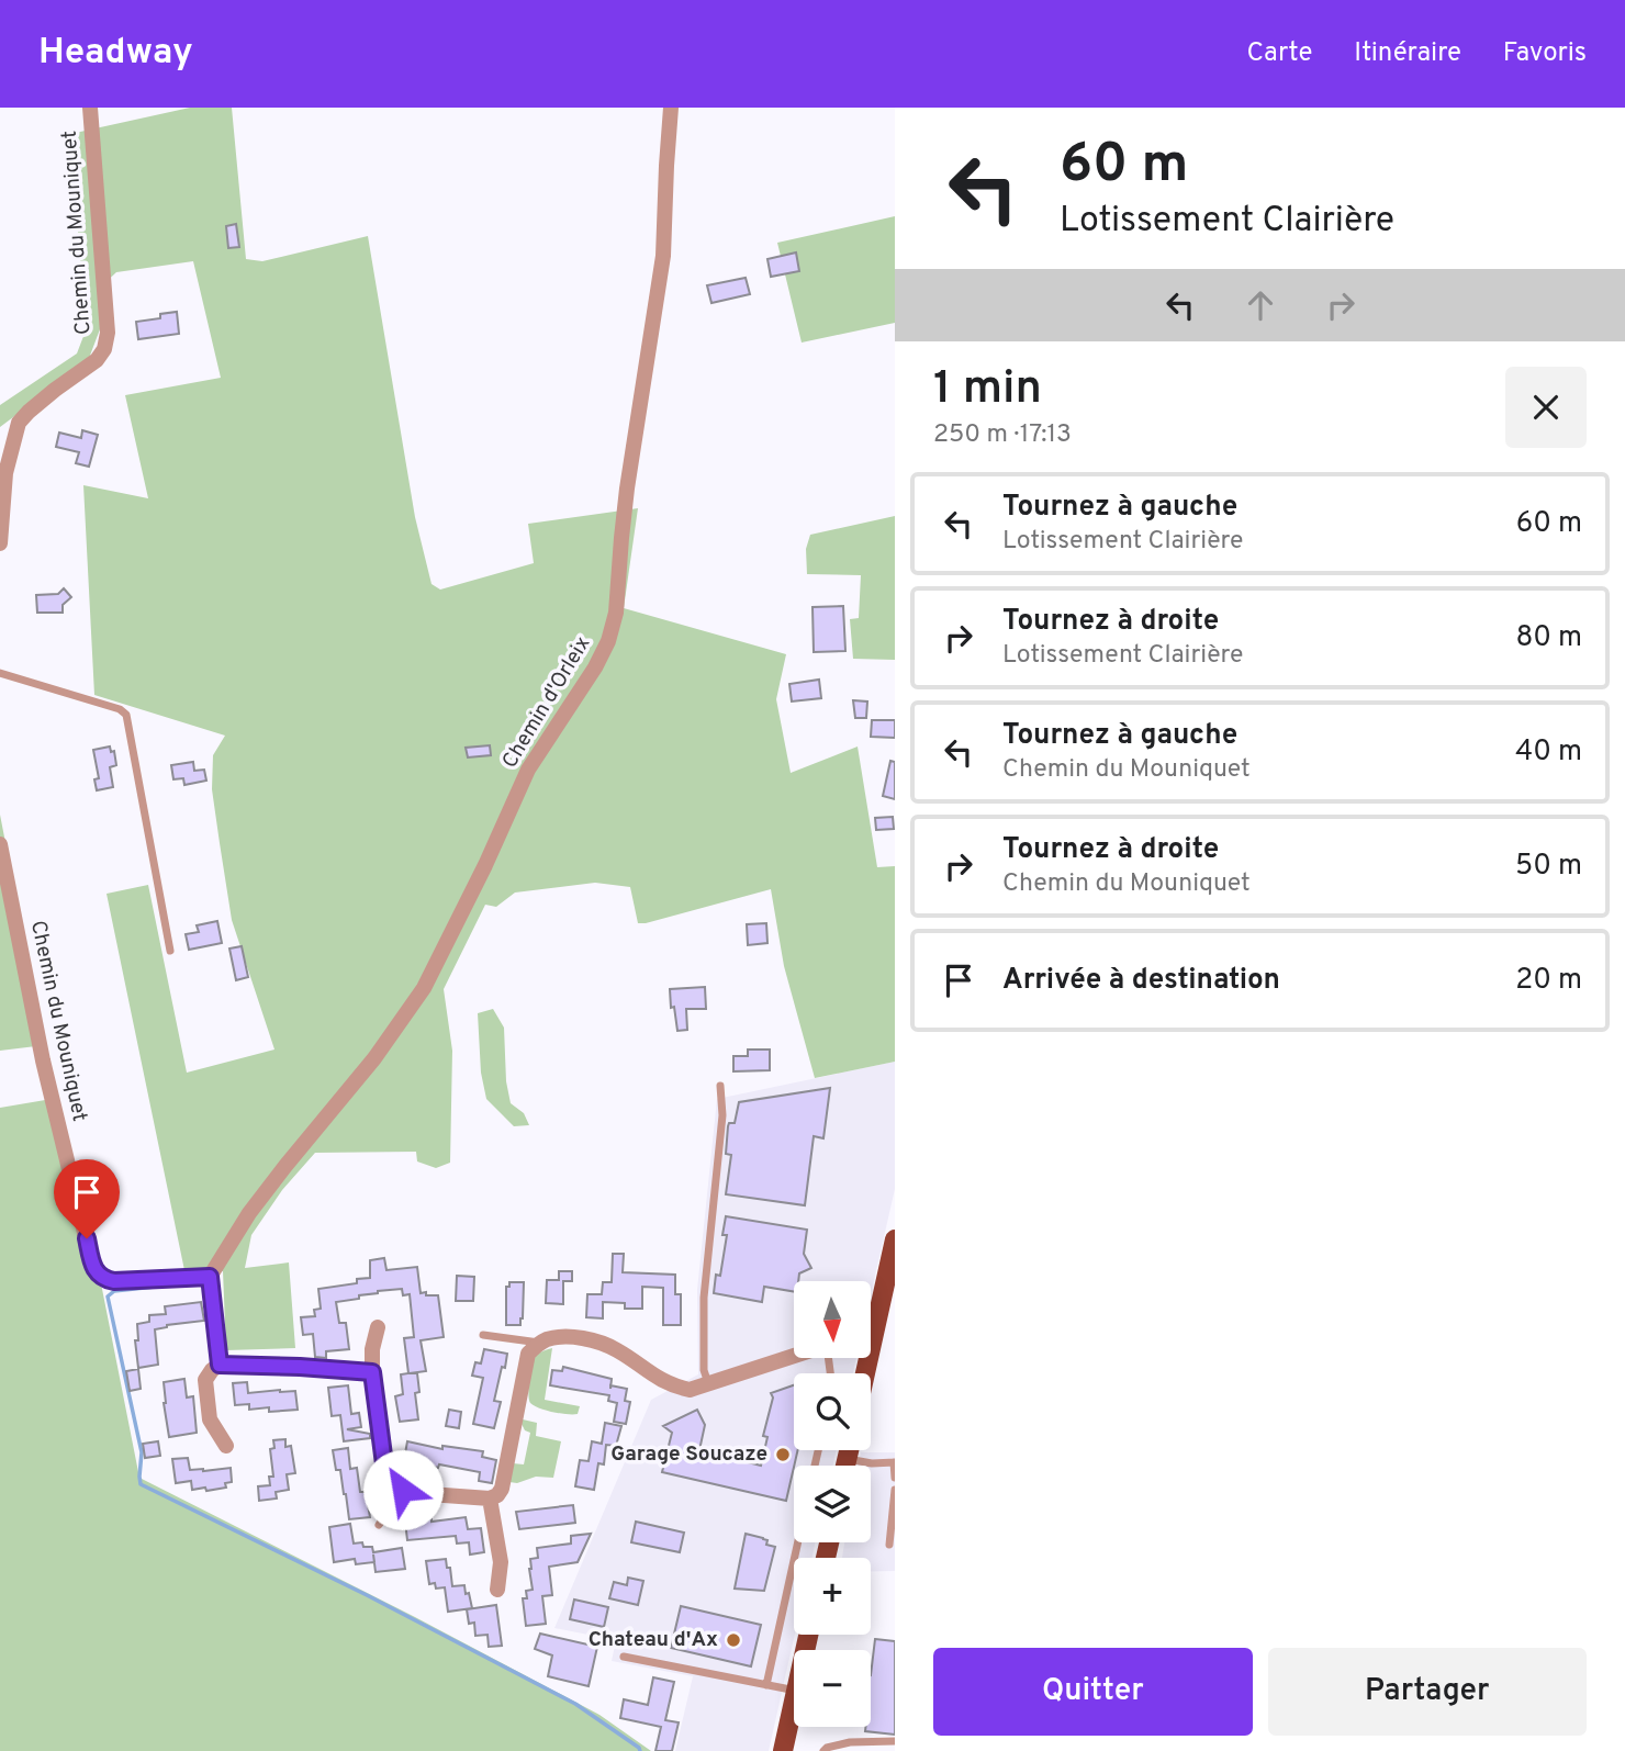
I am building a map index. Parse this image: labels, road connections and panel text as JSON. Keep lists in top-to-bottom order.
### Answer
{
  "streets": {
    "street": ["Chemin du Mouniquet", "Chemin d'Orleix"]
  },
  "crossings": [
    ["Chemin du Mouniquet", "Chemin d'Orleix"]
  ],
  "places": ["Garage Soucaze", "Chateau d'Ax"],
  "north": "bottom",
  "page": {
    "header": "Headway",
    "nav": ["Carte", "Itinéraire", "Favoris"],
    "turn": ["60 m", "Lotissement Clairière"],
    "heading": ["1 min", "250 m · 17:13"],
    "list": [
      {
        "name": "Tournez à gauche",
        "note": "Lotissement Clairière",
        "value": "60 m"
      },
      {
        "name": "Tournez à droite",
        "note": "Lotissement Clairière",
        "value": "80 m"
      },
      {
        "name": "Tournez à gauche",
        "note": "Chemin du Mouniquet",
        "value": "40 m"
      },
      {
        "name": "Tournez à droite",
        "note": "Chemin du Mouniquet",
        "value": "50 m"
      },
      {
        "name": "Arrivée à destination",
        "value": "20 m"
      }
    ],
    "map_buttons": ["+", "−"],
    "buttons": ["Quitter", "Partager"]
  }
}
